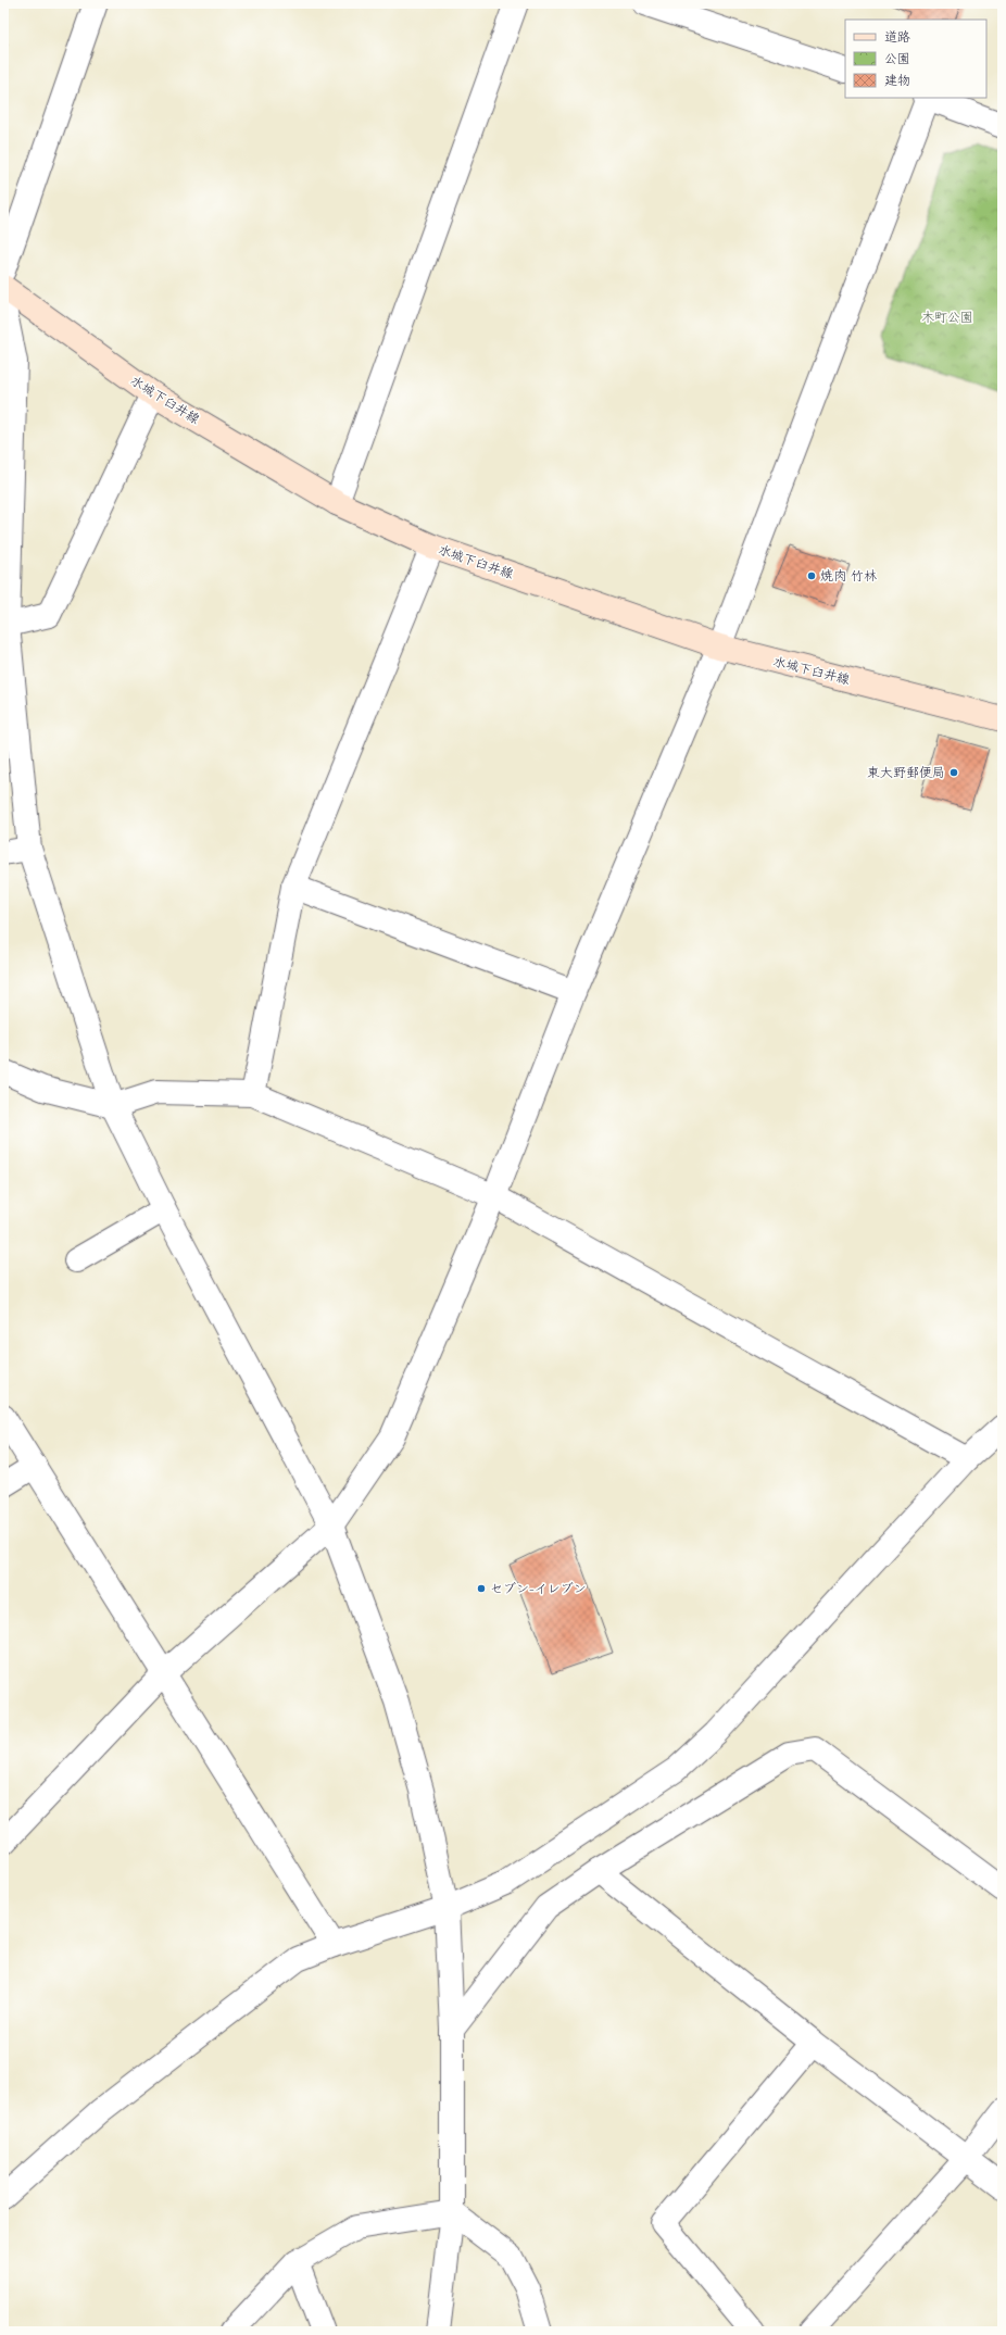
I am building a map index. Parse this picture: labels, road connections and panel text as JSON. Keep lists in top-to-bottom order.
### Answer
{
  "streets": {
    "main road": ["水城下臼井線"]
  },
  "parks": ["木町公園"],
  "places": ["焼肉 竹林", "東大野郵便局", "セブン-イレブン"],
  "legend": ["道路", "公園", "建物"]
}
